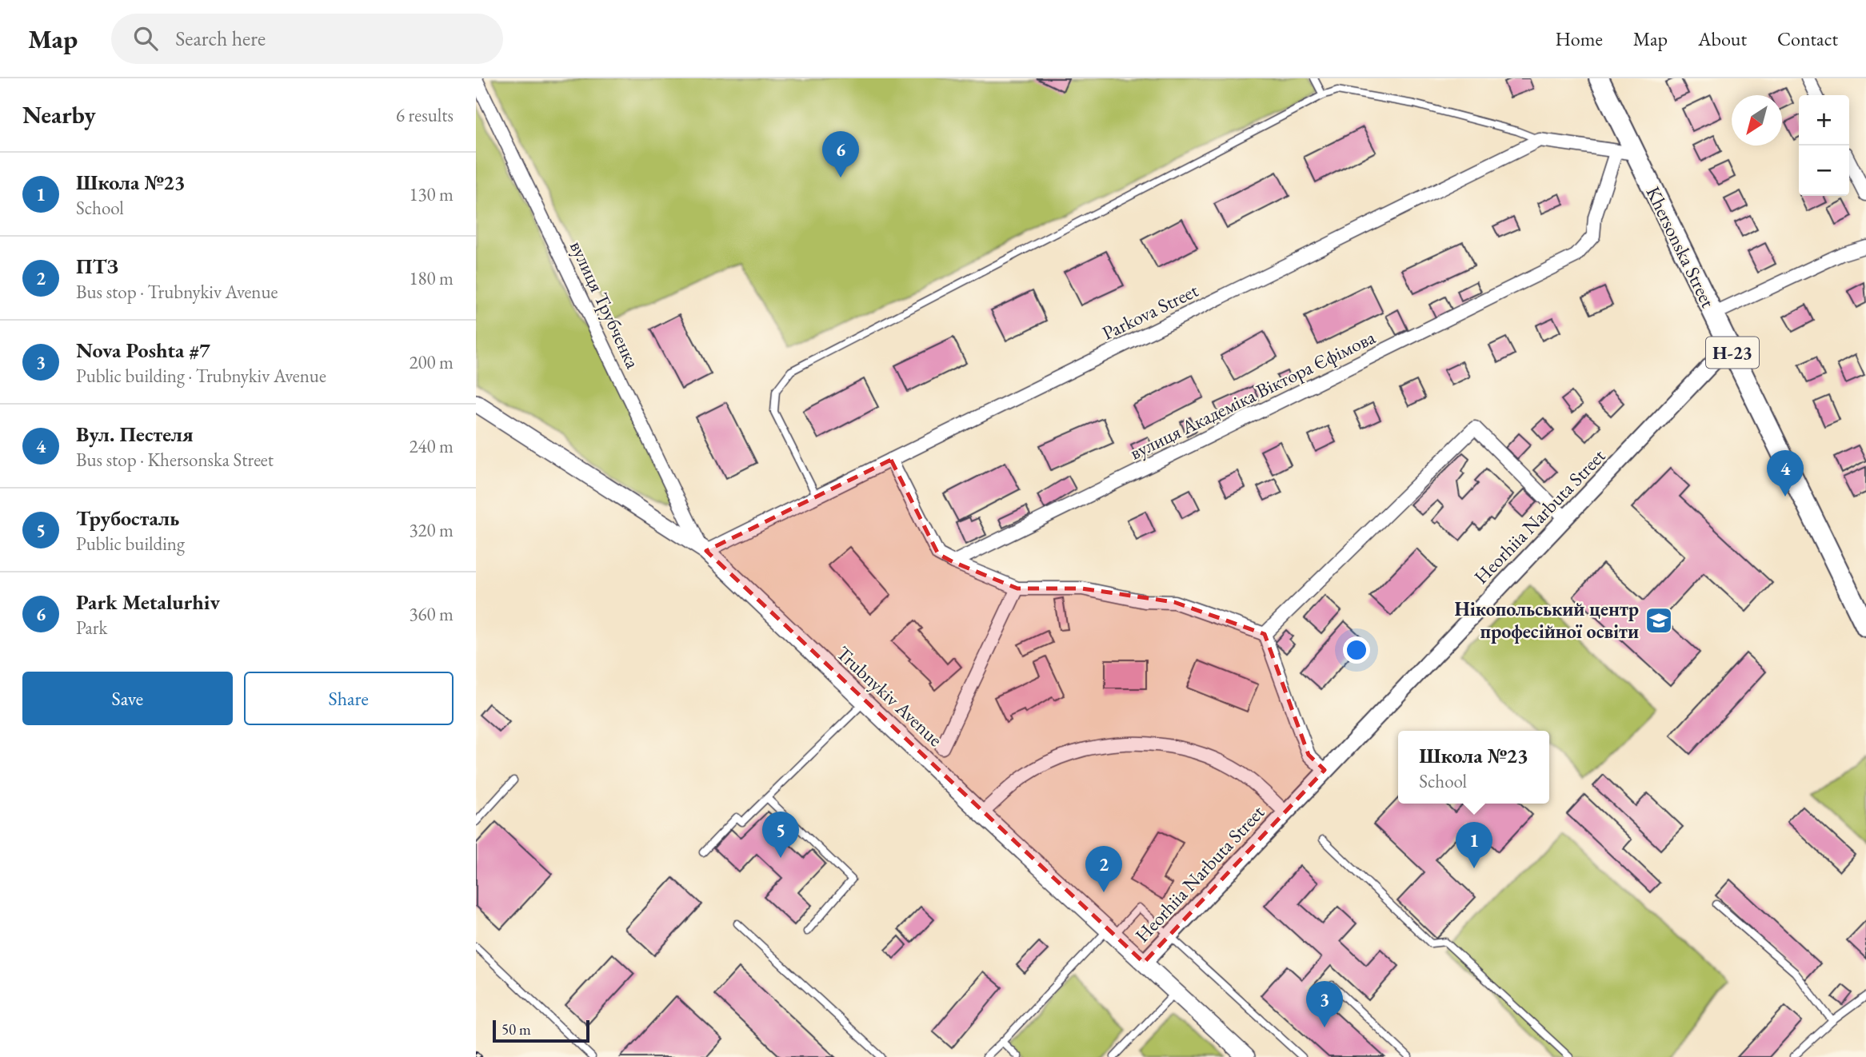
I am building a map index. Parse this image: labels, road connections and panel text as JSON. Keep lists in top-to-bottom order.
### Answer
{
  "streets": {
    "main road": ["Khersonska Street", "Н-23", "Trubnykiv Avenue"],
    "street": [
      "вулиця Трубченка",
      "Parkova Street",
      "вулиця Академіка Віктора Єфімова",
      "Heorhiia Narbuta Street"
    ]
  },
  "crossings": [
    ["Khersonska Street", "вулиця Академіка Віктора Єфімова"],
    ["Khersonska Street", "Heorhiia Narbuta Street"],
    ["вулиця Трубченка", "Parkova Street"],
    ["вулиця Трубченка", "Trubnykiv Avenue"],
    ["Parkova Street", "Trubnykiv Avenue"],
    ["Heorhiia Narbuta Street", "Trubnykiv Avenue"]
  ],
  "places": {
    "school or university": ["Нікопольський центр професійної освіти"]
  },
  "scale_bar": "50 m",
  "north": "bottom left",
  "page": {
    "header": "Map",
    "search": "Search here",
    "nav": [
      "Home",
      "Map",
      "About",
      "Contact"
    ],
    "heading": ["Nearby", "6 results"],
    "map_buttons": ["+", "−"],
    "pins": [
      "6",
      "4",
      "5",
      "1",
      "2",
      "3"
    ],
    "list": [
      {
        "mark": "1",
        "name": "Школа №23",
        "note": "School",
        "value": "130 m"
      },
      {
        "mark": "2",
        "name": "ПТЗ",
        "note": "Bus stop · Trubnykiv Avenue",
        "value": "180 m"
      },
      {
        "mark": "3",
        "name": "Nova Poshta #7",
        "note": "Public building · Trubnykiv Avenue",
        "value": "200 m"
      },
      {
        "mark": "4",
        "name": "Вул. Пестеля",
        "note": "Bus stop · Khersonska Street",
        "value": "240 m"
      },
      {
        "mark": "5",
        "name": "Трубосталь",
        "note": "Public building",
        "value": "320 m"
      },
      {
        "mark": "6",
        "name": "Park Metalurhiv",
        "note": "Park",
        "value": "360 m"
      }
    ],
    "buttons": ["Save", "Share"],
    "popup": ["Школа №23", "School"],
    "scale": "50 m"
  }
}
